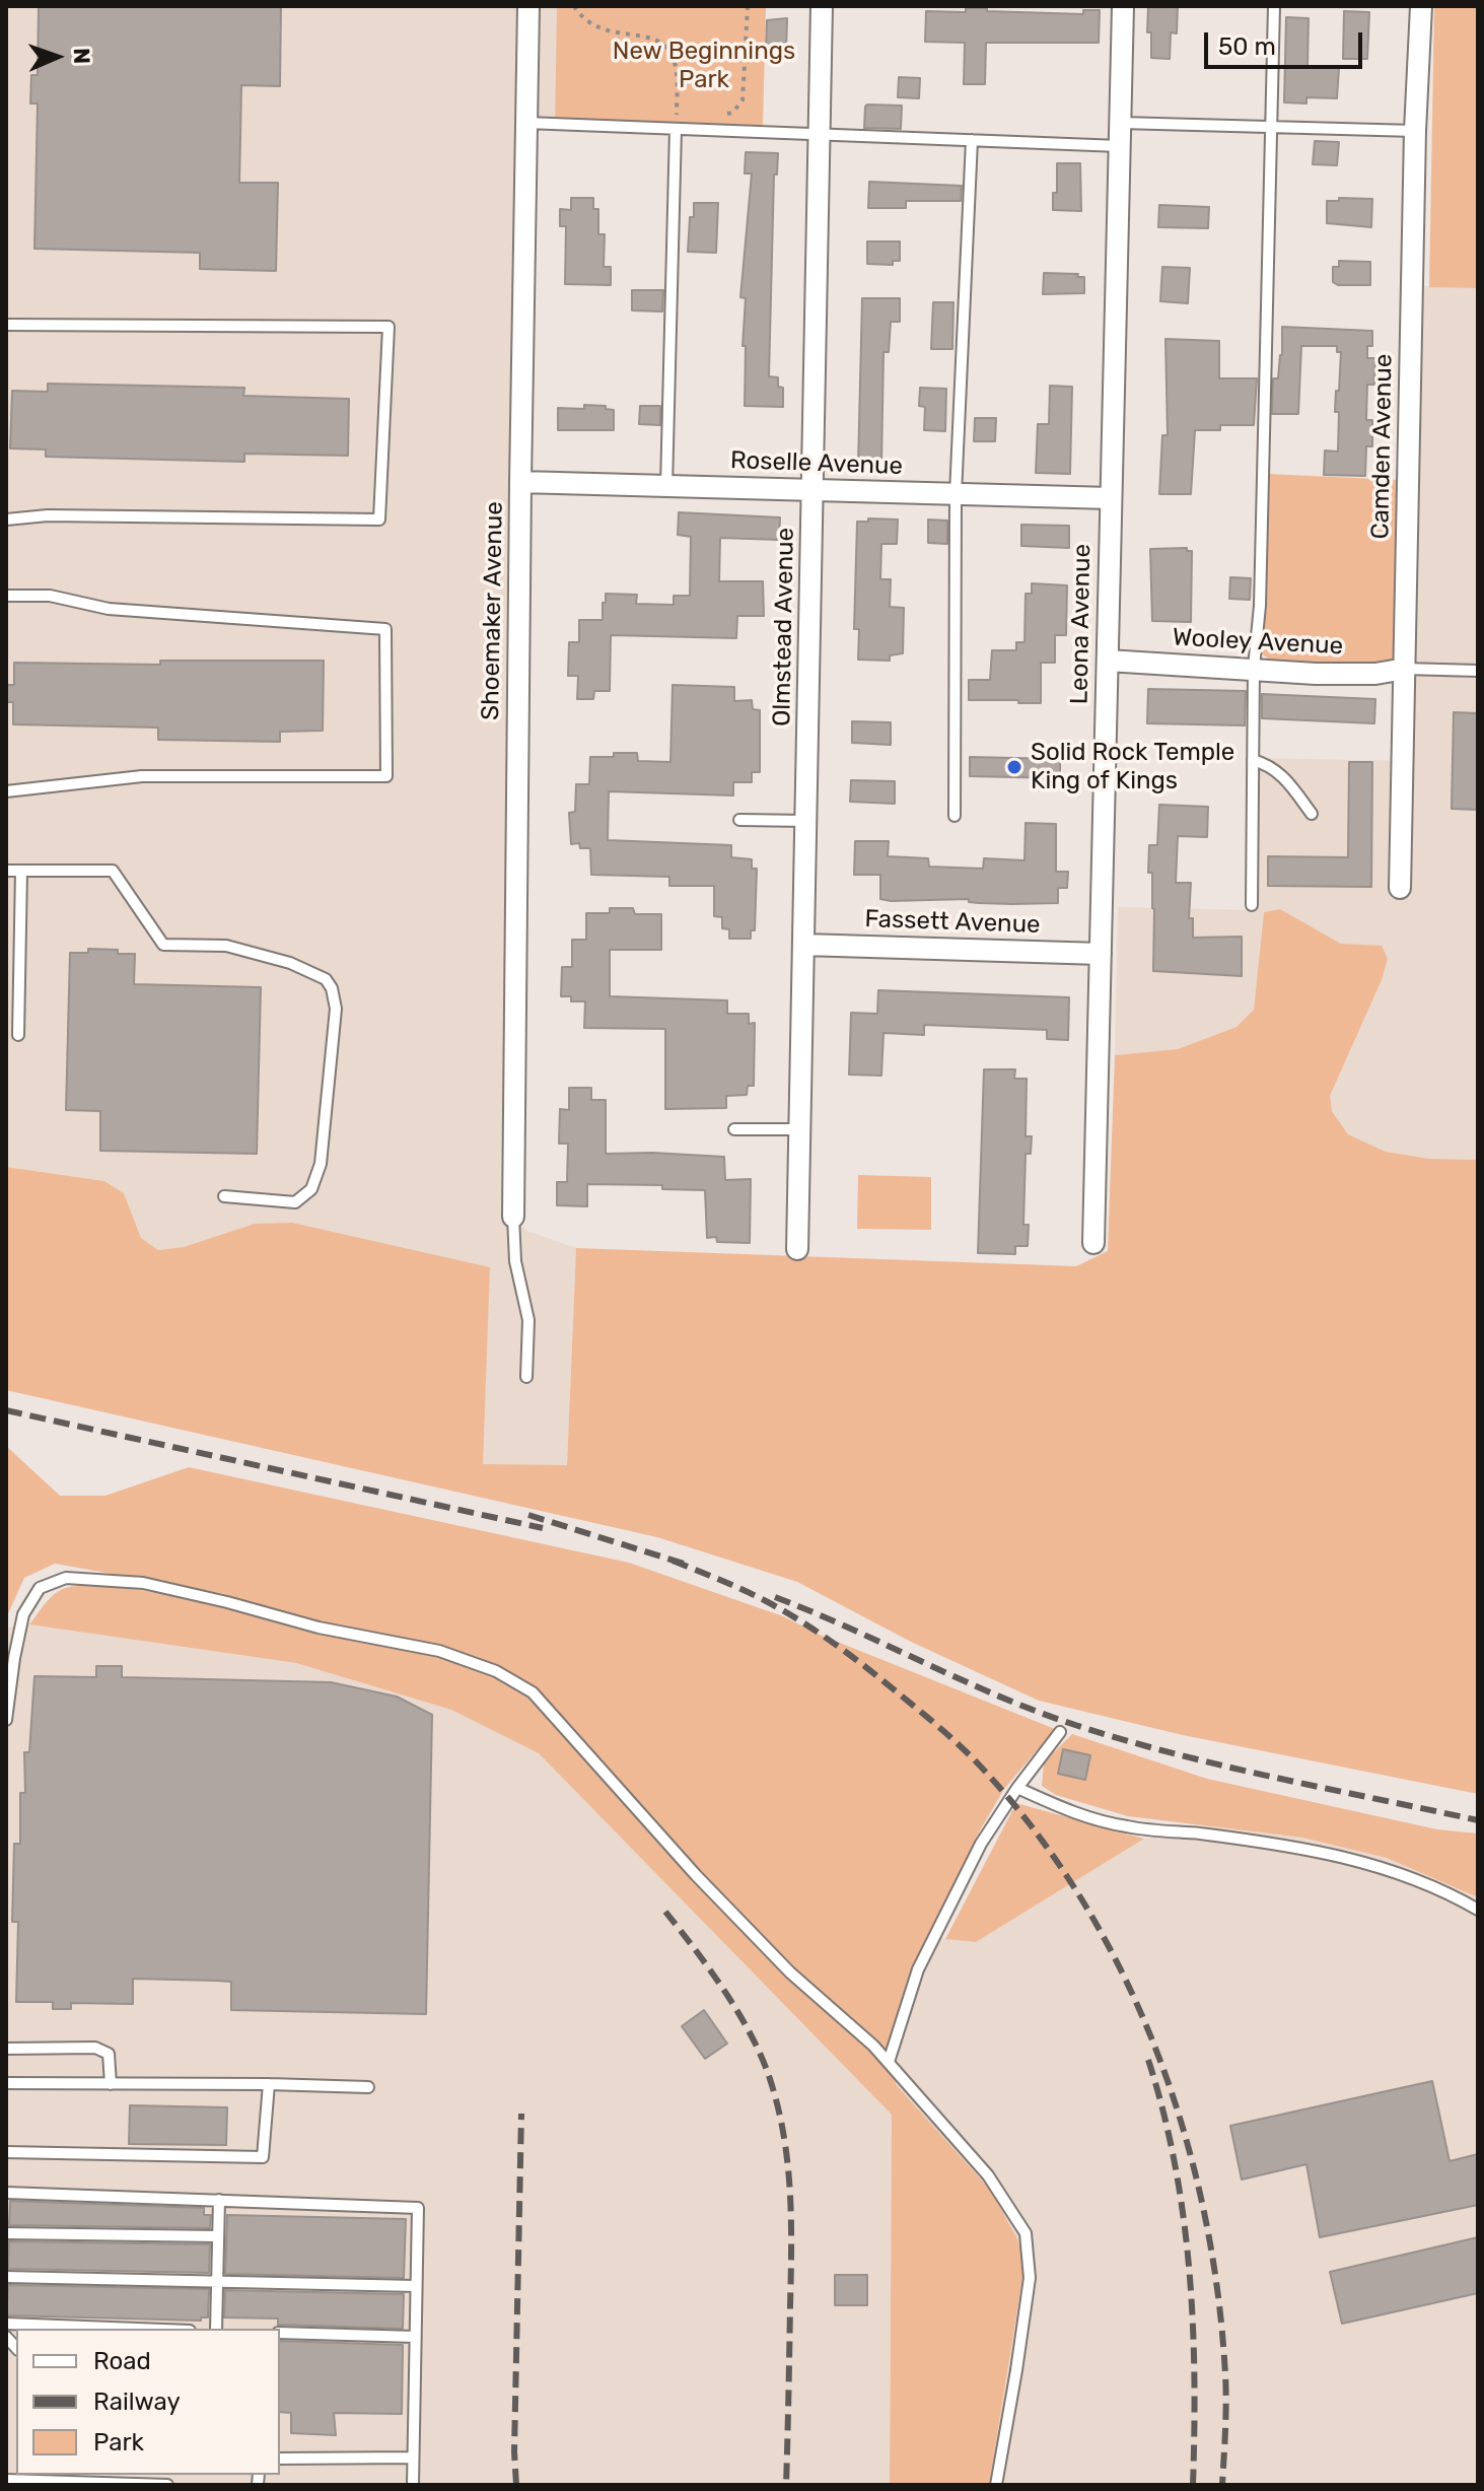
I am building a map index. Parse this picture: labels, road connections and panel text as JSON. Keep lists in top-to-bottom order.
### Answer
{
  "streets": {
    "street": [
      "Camden Avenue",
      "Roselle Avenue",
      "Shoemaker Avenue",
      "Leona Avenue",
      "Olmstead Avenue",
      "Wooley Avenue",
      "Fassett Avenue"
    ]
  },
  "crossings": [
    ["Camden Avenue", "Wooley Avenue"],
    ["Roselle Avenue", "Shoemaker Avenue"],
    ["Roselle Avenue", "Leona Avenue"],
    ["Roselle Avenue", "Olmstead Avenue"],
    ["Leona Avenue", "Wooley Avenue"],
    ["Leona Avenue", "Fassett Avenue"],
    ["Olmstead Avenue", "Fassett Avenue"]
  ],
  "parks": ["New Beginnings Park"],
  "places": ["Solid Rock Temple King of Kings"],
  "legend": ["Road", "Railway", "Park"],
  "scale_bar": "50 m",
  "north": "right"
}
